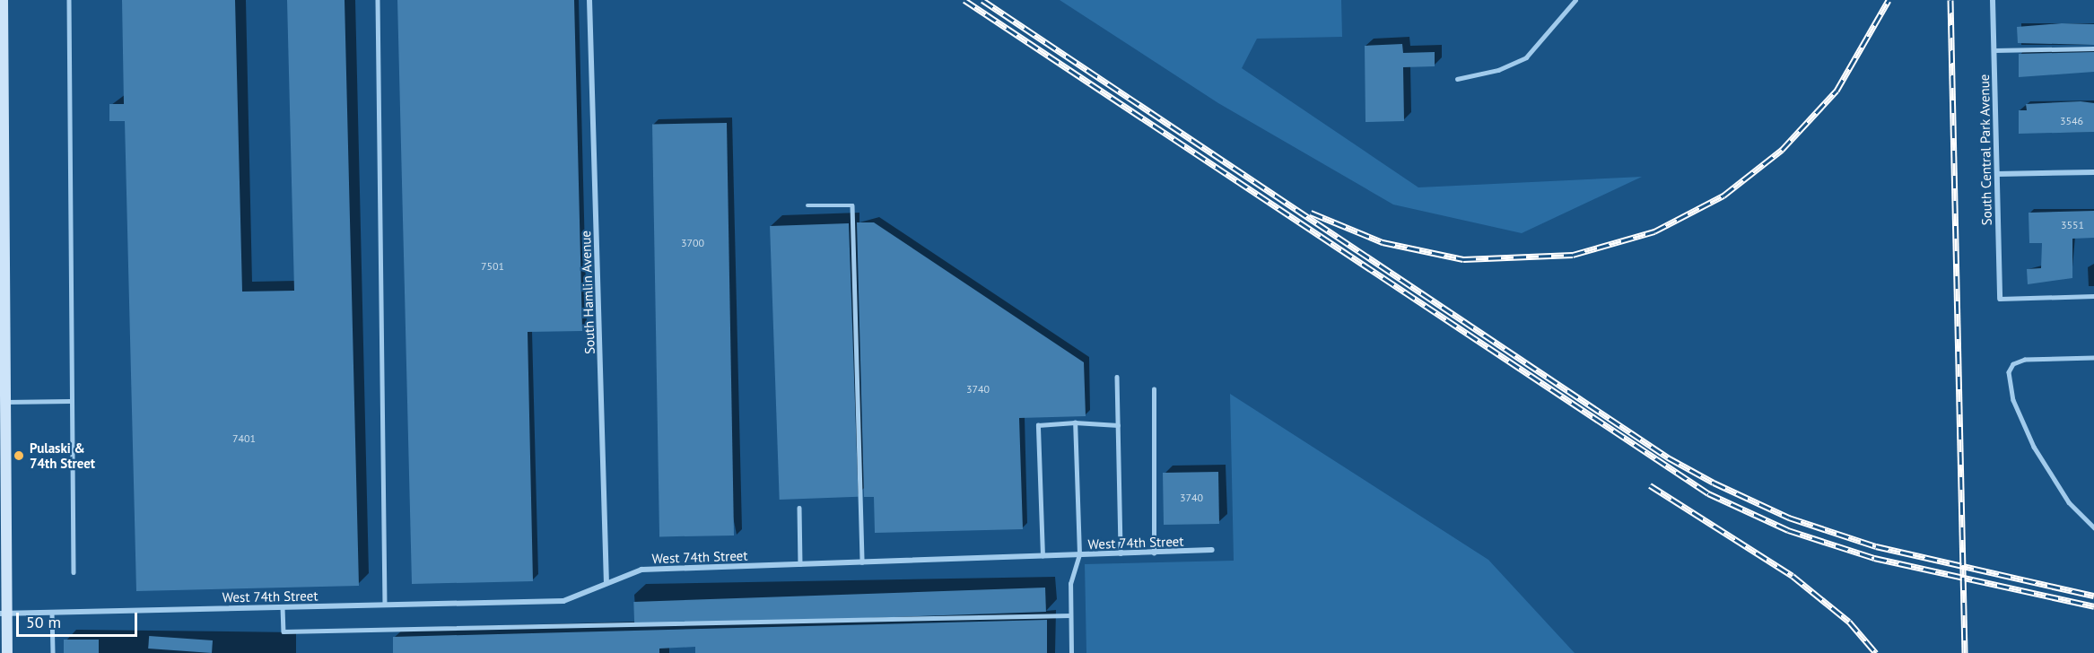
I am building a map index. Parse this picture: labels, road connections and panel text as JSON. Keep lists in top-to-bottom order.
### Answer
{
  "streets": {
    "street": ["South Central Park Avenue", "South Hamlin Avenue", "West 74th Street"]
  },
  "crossings": [
    ["South Hamlin Avenue", "West 74th Street"]
  ],
  "places": ["Pulaski & 74th Street"],
  "house_numbers": [
    "3546",
    "3551",
    "3700",
    "7501",
    "3740",
    "7401",
    "3740"
  ],
  "scale_bar": "50 m"
}
